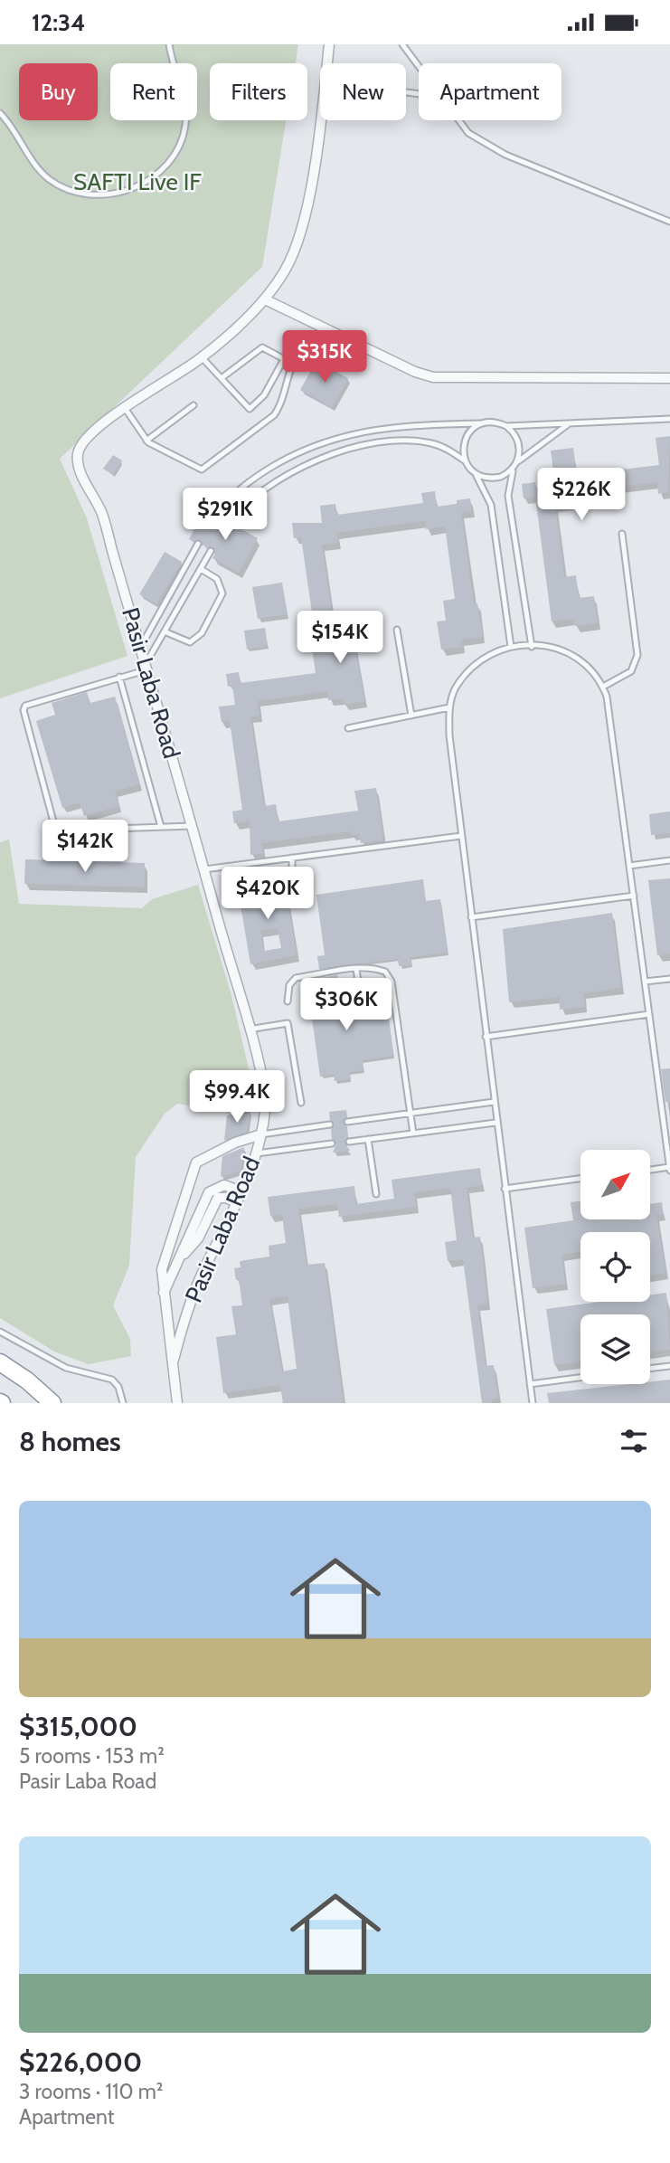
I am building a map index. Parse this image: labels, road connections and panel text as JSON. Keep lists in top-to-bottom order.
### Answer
{
  "streets": {
    "street": ["Pasir Laba Road"]
  },
  "parks": ["SAFTI Live IF"],
  "north": "top right",
  "page": {
    "status": "12:34",
    "chip": [
      "Buy",
      "Rent",
      "Filters",
      "New",
      "Apartment"
    ],
    "price": [
      "$315K",
      "$226K",
      "$291K",
      "$154K",
      "$142K",
      "$420K",
      "$306K",
      "$99.4K"
    ],
    "heading": "8 homes",
    "list": [
      {
        "name": "$315,000",
        "note": "5 rooms · 153 m² · Pasir Laba Road"
      },
      {
        "name": "$226,000",
        "note": "3 rooms · 110 m² · Apartment"
      }
    ]
  }
}
